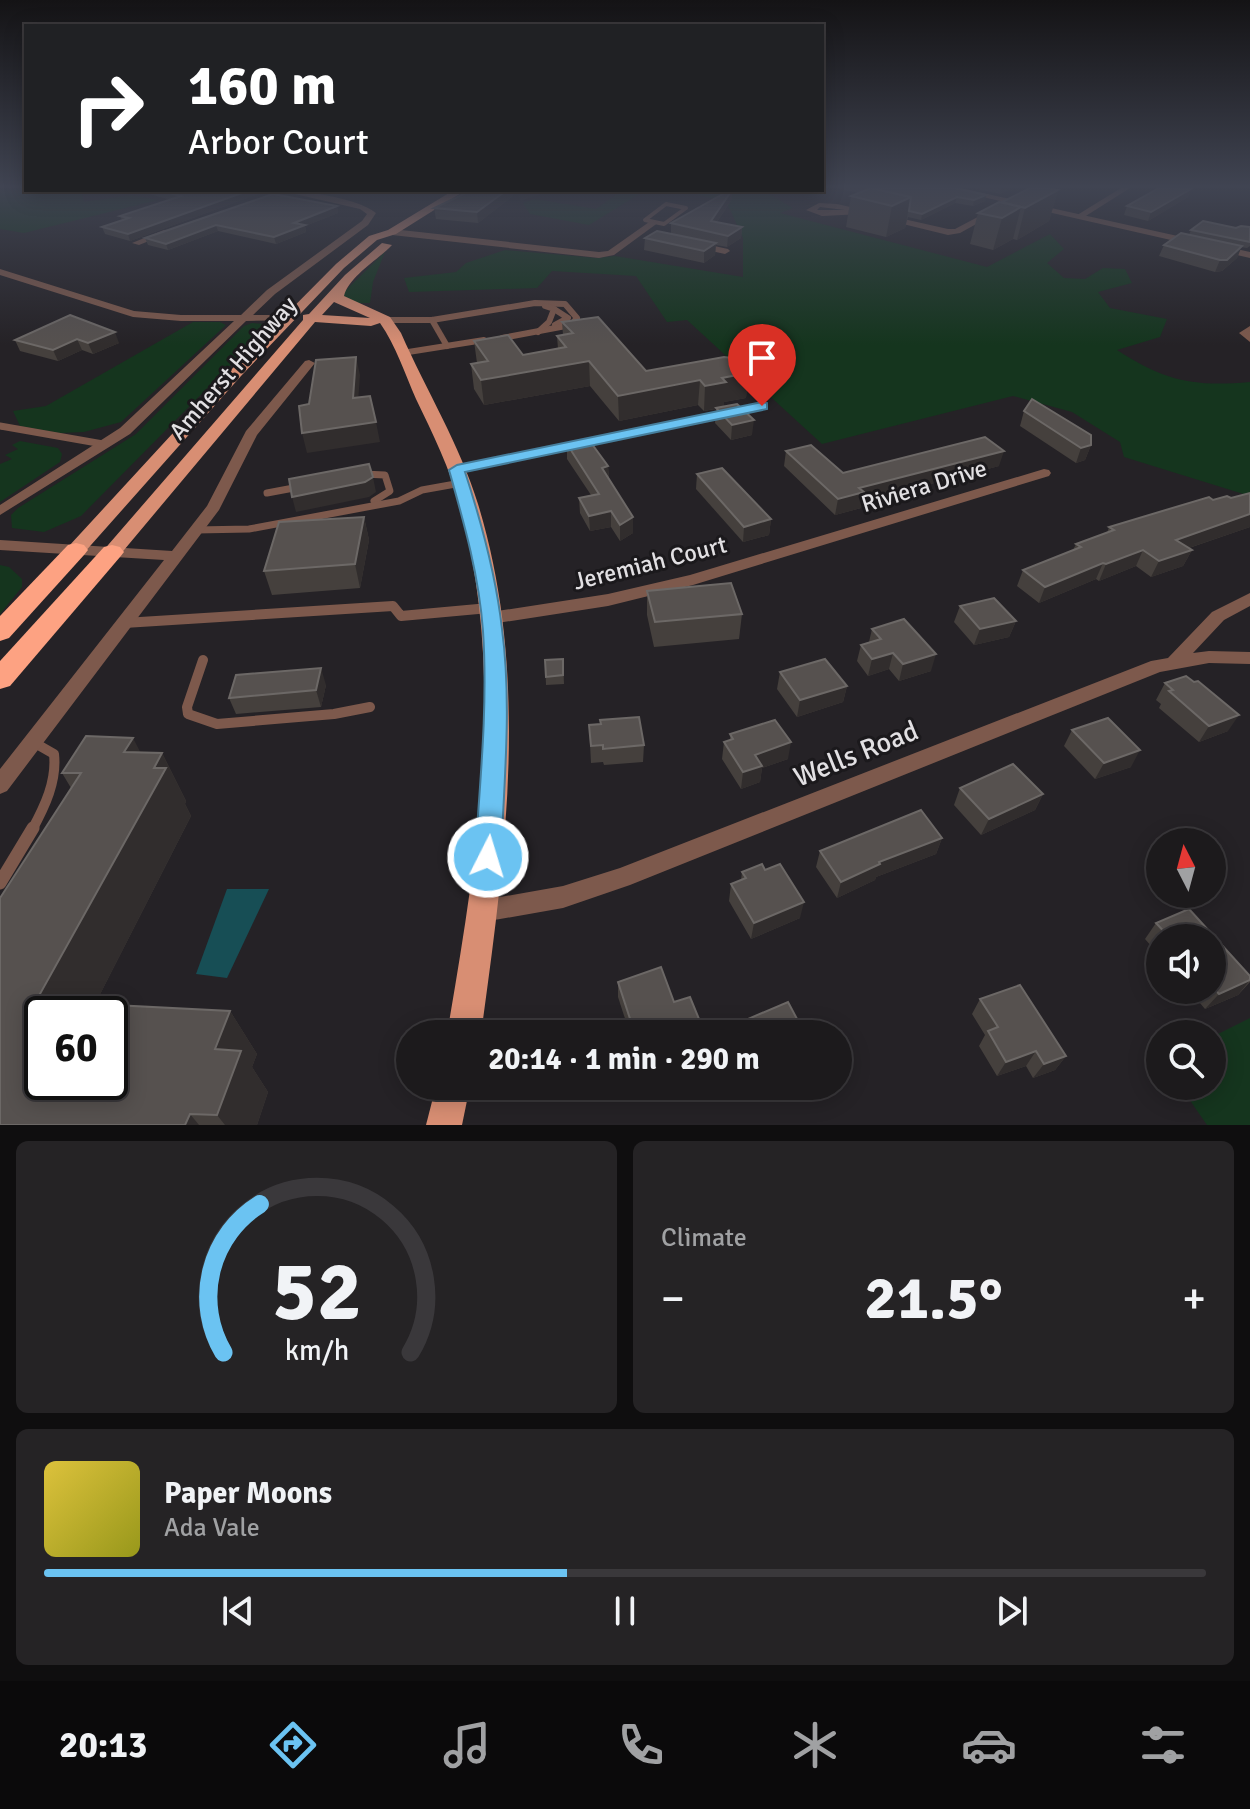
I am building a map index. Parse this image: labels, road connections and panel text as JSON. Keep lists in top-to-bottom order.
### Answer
{
  "streets": {
    "highway": ["Amherst Highway"],
    "street": ["Riviera Drive", "Jeremiah Court", "Wells Road"]
  },
  "crossings": [
    ["Riviera Drive", "Jeremiah Court"]
  ],
  "north": "top",
  "page": {
    "turn": ["160 m", "Arbor Court"],
    "limit": "60",
    "trip": "20:14 · 1 min · 290 m",
    "tile": "Climate",
    "heat": ["−", "21.5°", "+"],
    "song": ["Paper Moons", "Ada Vale"],
    "tabs": "20:13",
    "gauge": ["52", "km/h"]
  }
}
